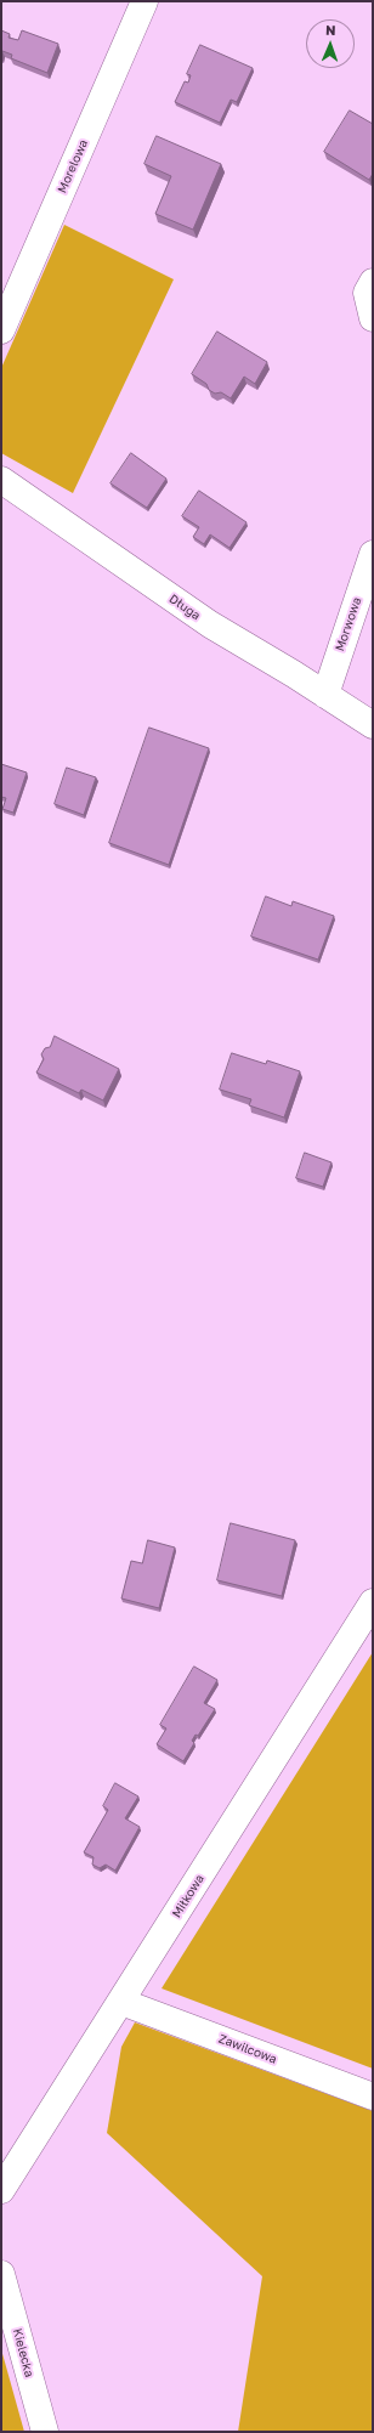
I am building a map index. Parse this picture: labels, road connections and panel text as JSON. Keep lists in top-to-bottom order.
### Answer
{
  "streets": {
    "street": [
      "Morelowa",
      "Długa",
      "Morwowa",
      "Miłkowa",
      "Zawilcowa",
      "Kielecka"
    ]
  },
  "crossings": [
    ["Długa", "Morwowa"],
    ["Miłkowa", "Zawilcowa"]
  ],
  "north": "top"
}
